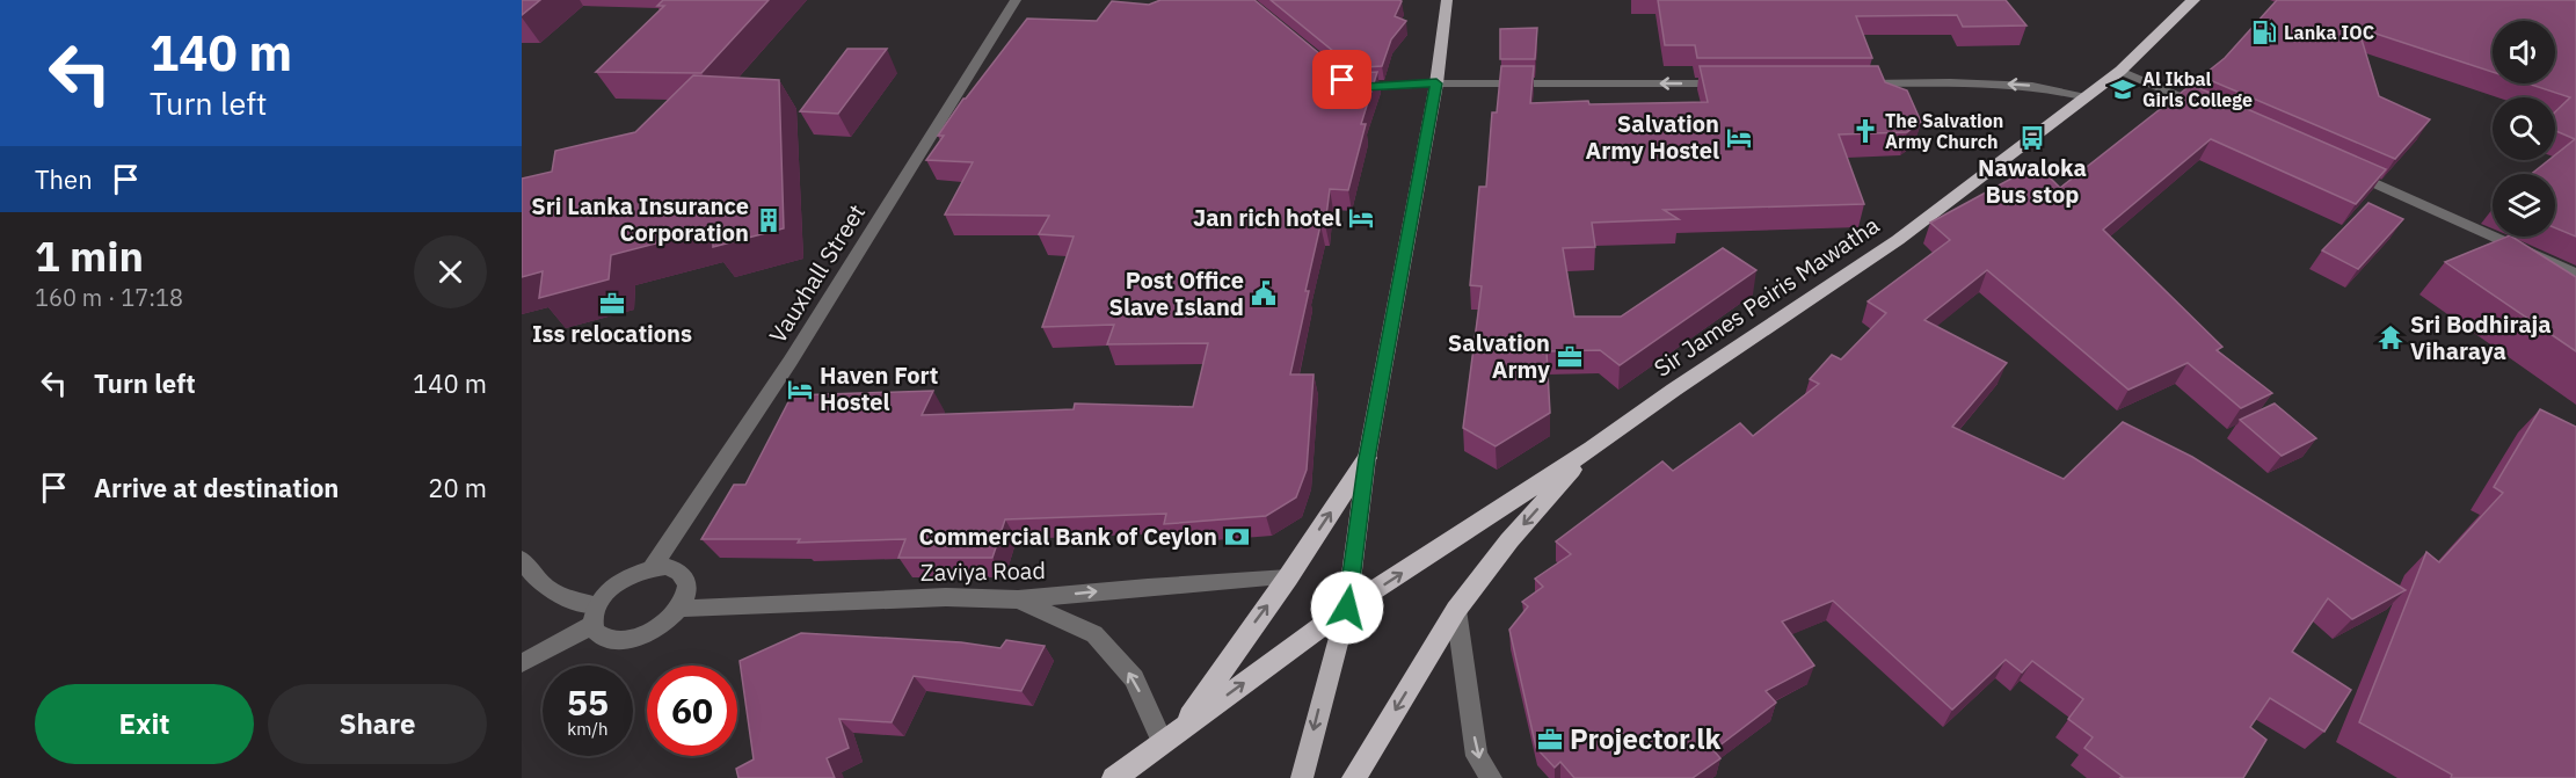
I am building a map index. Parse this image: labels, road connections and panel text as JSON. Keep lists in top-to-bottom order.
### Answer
{
  "streets": {
    "highway": ["Sir James Peiris Mawatha"],
    "street": ["Vauxhall Street", "Zaviya Road"]
  },
  "one_way": ["Zaviya Road"],
  "places": {
    "fuel station": ["Lanka IOC"],
    "school or university": ["Al Ikbal Girls College"],
    "church": ["The Salvation Army Church"],
    "hotel": ["Salvation Army Hostel", "Jan rich hotel", "Haven Fort Hostel"],
    "bus stop": ["Nawaloka Bus stop"],
    "building": ["Sri Lanka Insurance Corporation"],
    "public building": ["Post Office Slave Island"],
    "office": ["Iss relocations", "Salvation Army", "Projector.lk"],
    "temple": ["Sri Bodhiraja Viharaya"],
    "bank": ["Commercial Bank of Ceylon"]
  },
  "page": {
    "turn": ["140 m", "Turn left"],
    "then": "Then",
    "heading": ["1 min", "160 m · 17:18"],
    "list": [
      {
        "name": "Turn left",
        "value": "140 m"
      },
      {
        "name": "Arrive at destination",
        "value": "20 m"
      }
    ],
    "speed": "55 km/h",
    "limit": "60",
    "buttons": ["Exit", "Share"]
  }
}
